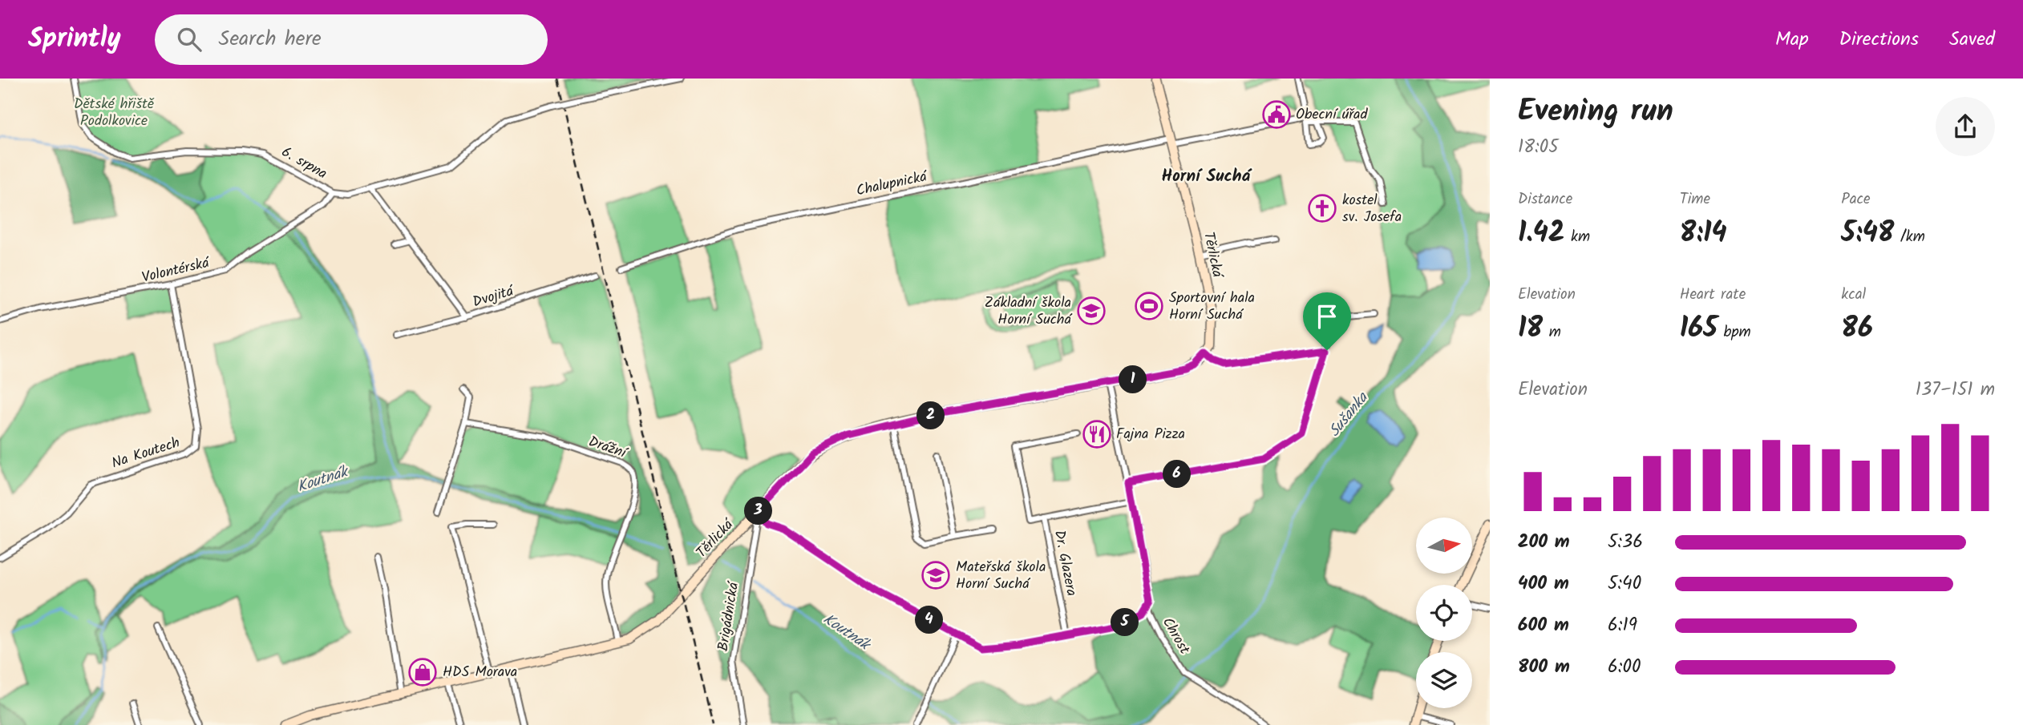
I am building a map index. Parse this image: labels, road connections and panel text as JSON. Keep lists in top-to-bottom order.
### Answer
{
  "streets": {
    "main road": ["Těrlická"],
    "street": [
      "6. srpna",
      "Chalupnická",
      "Volontérská",
      "Dvojitá",
      "Drážní",
      "Na Koutech",
      "Dr. Glazera",
      "Brigádnická",
      "Chrost"
    ]
  },
  "crossings": [
    ["6. srpna", "Volontérská"],
    ["Chalupnická", "Těrlická"],
    ["Těrlická", "Drážní"],
    ["Těrlická", "Brigádnická"],
    ["Těrlická", "Chrost"],
    ["Volontérská", "Na Koutech"]
  ],
  "districts": ["Horní Suchá"],
  "water": ["Sušanka", "Koutnák"],
  "parks": ["Dětské hřiště Podolkovice"],
  "places": {
    "public building": ["Obecní úřad"],
    "church": ["kostel sv. Josefa"],
    "sports": ["Sportovní hala Horní Suchá"],
    "school or university": ["Základní škola Horní Suchá", "Mateřská škola Horní Suchá"],
    "restaurant": ["Fajna Pizza"],
    "shop": ["HDS Morava"]
  },
  "north": "right",
  "page": {
    "header": "Sprintly",
    "search": "Search here",
    "nav": ["Map", "Directions", "Saved"],
    "heading": ["Evening run", "18:05"],
    "stats": [
      ["Distance", "1.42 km"],
      ["Time", "8:14"],
      ["Pace", "5:48 /km"],
      ["Elevation", "18 m"],
      ["Heart rate", "165 bpm"],
      ["kcal", "86"]
    ],
    "chart": ["Elevation", "137–151 m"],
    "pins": [
      "1",
      "2",
      "6",
      "3",
      "4",
      "5"
    ],
    "list": [
      {
        "name": "200 m",
        "note": "5:36"
      },
      {
        "name": "400 m",
        "note": "5:40"
      },
      {
        "name": "600 m",
        "note": "6:19"
      },
      {
        "name": "800 m",
        "note": "6:00"
      }
    ]
  }
}
